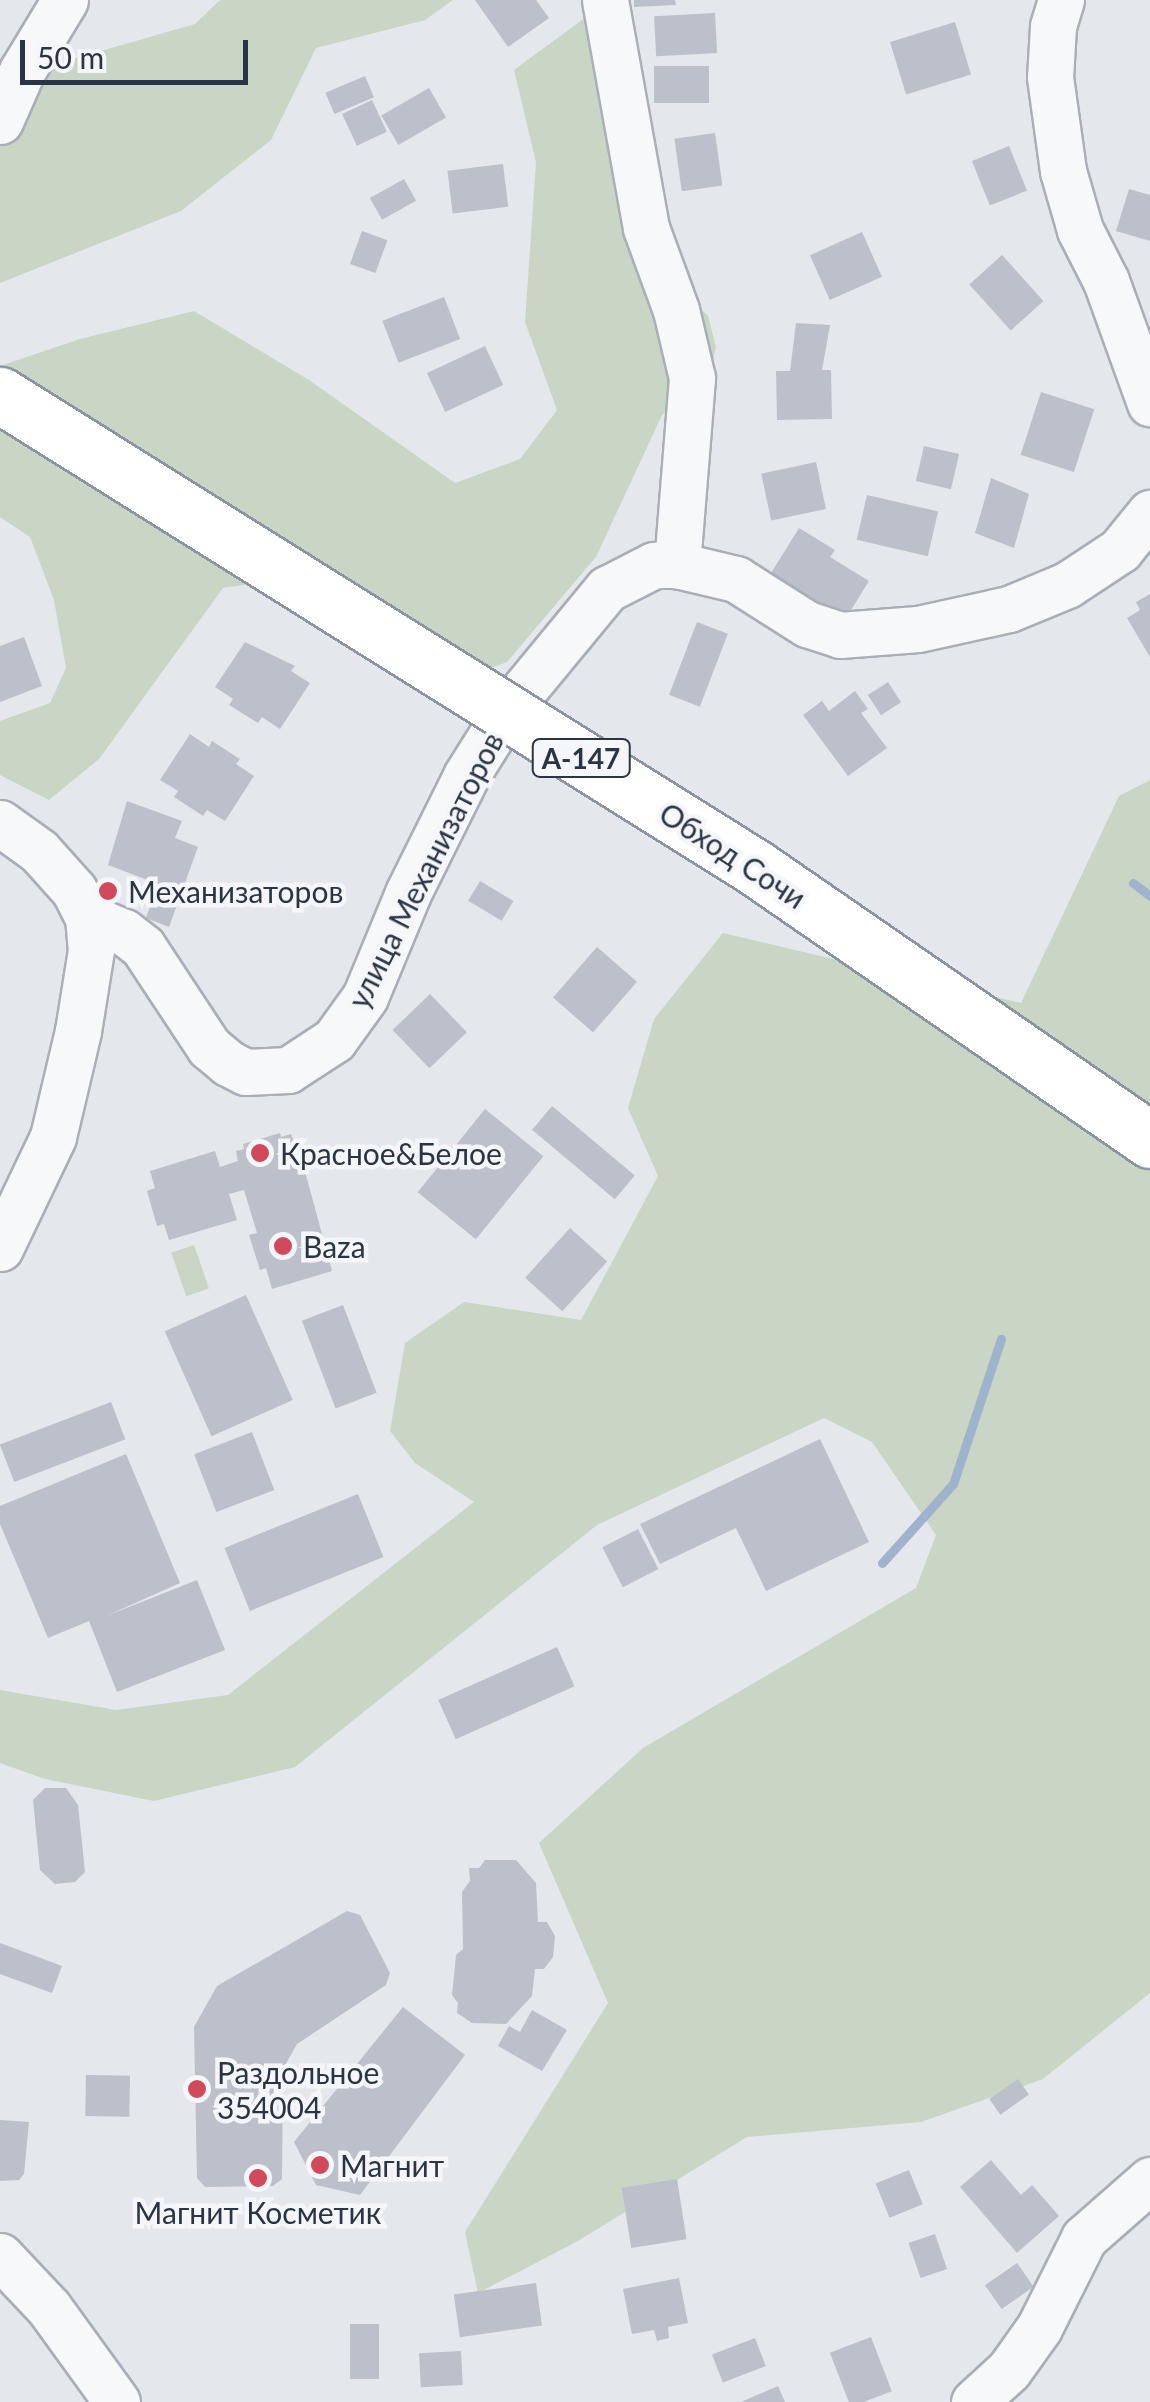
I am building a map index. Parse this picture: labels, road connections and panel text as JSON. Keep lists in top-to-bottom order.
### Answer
{
  "streets": {
    "highway": ["А-147", "Обход Сочи"],
    "street": ["улица Механизаторов"]
  },
  "places": [
    "Механизаторов",
    "Красное&Белое",
    "Baza",
    "Раздольное 354004",
    "Магнит",
    "Магнит Косметик"
  ],
  "scale_bar": "50 m"
}
